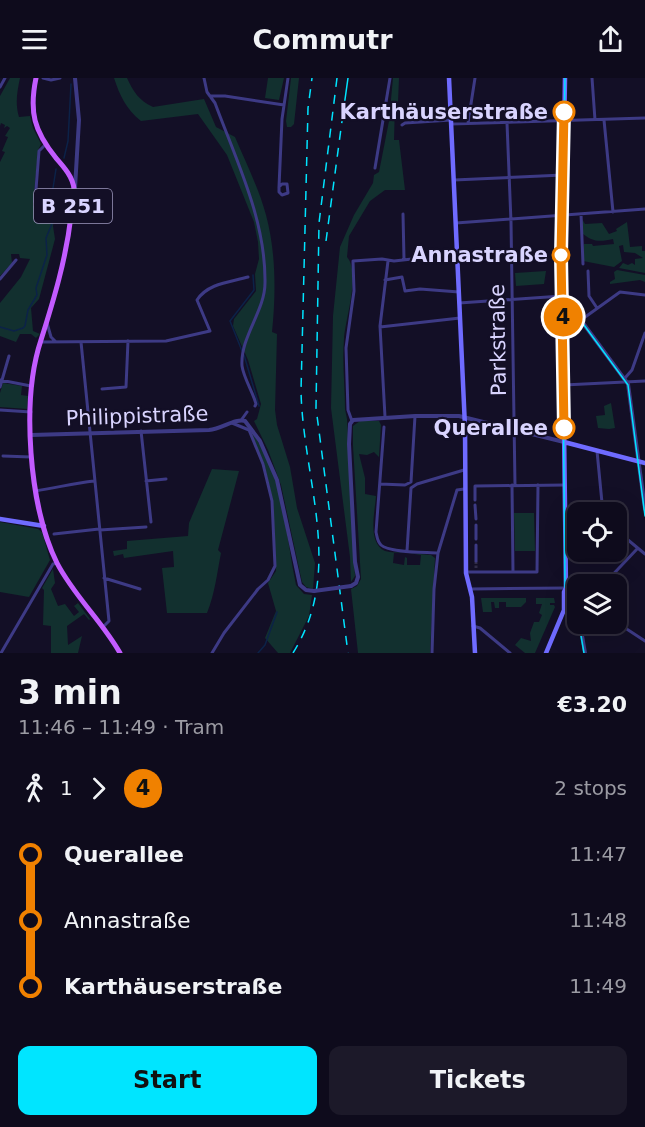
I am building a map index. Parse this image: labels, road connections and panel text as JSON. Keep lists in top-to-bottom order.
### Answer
{
  "streets": {
    "main road": ["B 251"],
    "street": ["Parkstraße", "Philippistraße"]
  },
  "crossings": [
    ["B 251", "Philippistraße"]
  ],
  "places": ["Karthäuserstraße", "Annastraße", "Querallee"],
  "lines": ["tram line 4"],
  "page": {
    "header": "Commutr",
    "on_map": "4",
    "heading": ["3 min", "11:46 – 11:49 · Tram", "€3.20"],
    "legs": ["1", "4", "2 stops"],
    "list": [
      {
        "name": "Querallee",
        "value": "11:47"
      },
      {
        "name": "Annastraße",
        "value": "11:48"
      },
      {
        "name": "Karthäuserstraße",
        "value": "11:49"
      }
    ],
    "buttons": ["Start", "Tickets"]
  }
}
